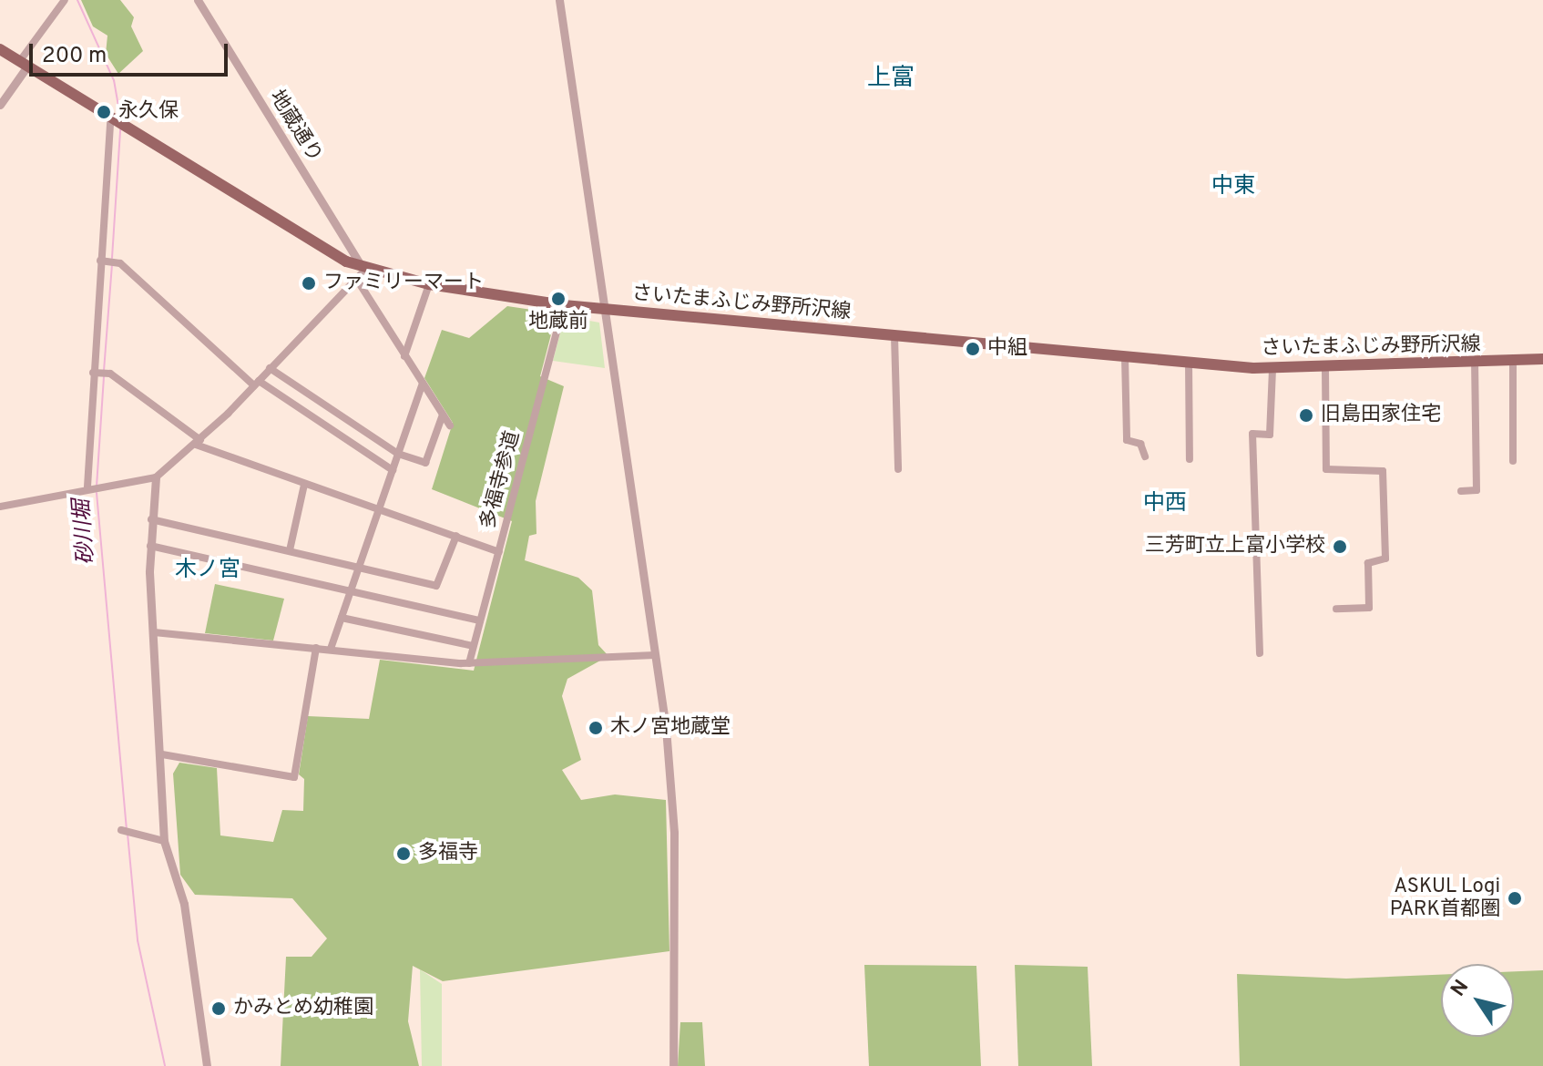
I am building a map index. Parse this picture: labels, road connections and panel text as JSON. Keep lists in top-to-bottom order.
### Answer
{
  "streets": {
    "main road": ["さいたまふじみ野所沢線"],
    "street": ["地蔵通り", "多福寺参道"]
  },
  "crossings": [
    ["地蔵通り", "さいたまふじみ野所沢線"],
    ["さいたまふじみ野所沢線", "多福寺参道"]
  ],
  "districts": [
    "上富",
    "中東",
    "中西",
    "木ノ宮"
  ],
  "water": ["砂川堀"],
  "places": [
    "永久保",
    "ファミリーマート",
    "地蔵前",
    "中組",
    "旧島田家住宅",
    "三芳町立上富小学校",
    "木ノ宮地蔵堂",
    "多福寺",
    "ASKUL Logi PARK首都圏",
    "かみとめ幼稚園"
  ],
  "scale_bar": "200 m",
  "north": "top left"
}
